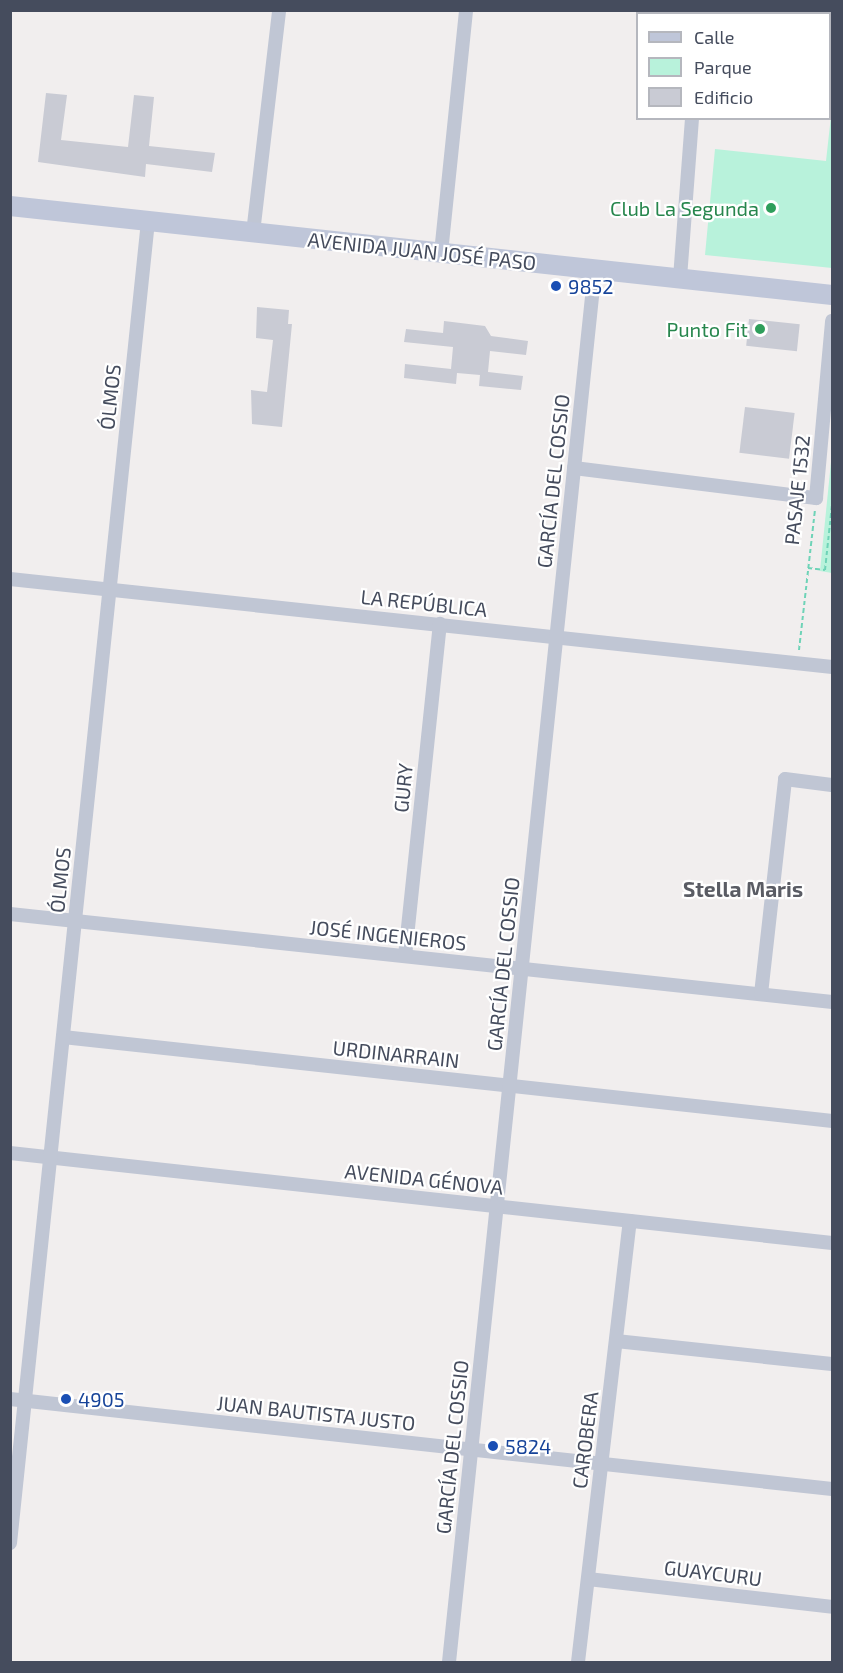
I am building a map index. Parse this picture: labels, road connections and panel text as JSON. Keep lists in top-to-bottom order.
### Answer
{
  "streets": {
    "main road": ["AVENIDA JUAN JOSÉ PASO"],
    "street": [
      "ÓLMOS",
      "GARCÍA DEL COSSIO",
      "PASAJE 1532",
      "LA REPÚBLICA",
      "GURY",
      "JOSÉ INGENIEROS",
      "URDINARRAIN",
      "AVENIDA GÉNOVA",
      "JUAN BAUTISTA JUSTO",
      "CAROBERA",
      "GUAYCURU"
    ]
  },
  "crossings": [
    ["AVENIDA JUAN JOSÉ PASO", "ÓLMOS"],
    ["AVENIDA JUAN JOSÉ PASO", "GARCÍA DEL COSSIO"],
    ["ÓLMOS", "LA REPÚBLICA"],
    ["ÓLMOS", "JOSÉ INGENIEROS"],
    ["ÓLMOS", "URDINARRAIN"],
    ["ÓLMOS", "AVENIDA GÉNOVA"],
    ["ÓLMOS", "JUAN BAUTISTA JUSTO"],
    ["GARCÍA DEL COSSIO", "LA REPÚBLICA"],
    ["GARCÍA DEL COSSIO", "JOSÉ INGENIEROS"],
    ["GARCÍA DEL COSSIO", "URDINARRAIN"],
    ["GARCÍA DEL COSSIO", "AVENIDA GÉNOVA"],
    ["GARCÍA DEL COSSIO", "JUAN BAUTISTA JUSTO"],
    ["PASAJE 1532", "LA REPÚBLICA"],
    ["LA REPÚBLICA", "GURY"],
    ["GURY", "JOSÉ INGENIEROS"],
    ["AVENIDA GÉNOVA", "CAROBERA"],
    ["JUAN BAUTISTA JUSTO", "CAROBERA"],
    ["CAROBERA", "GUAYCURU"]
  ],
  "districts": ["Stella Maris"],
  "places": [
    "Club La Segunda",
    "9852",
    "Punto Fit",
    "4905",
    "5824"
  ],
  "legend": ["Calle", "Parque", "Edificio"]
}
